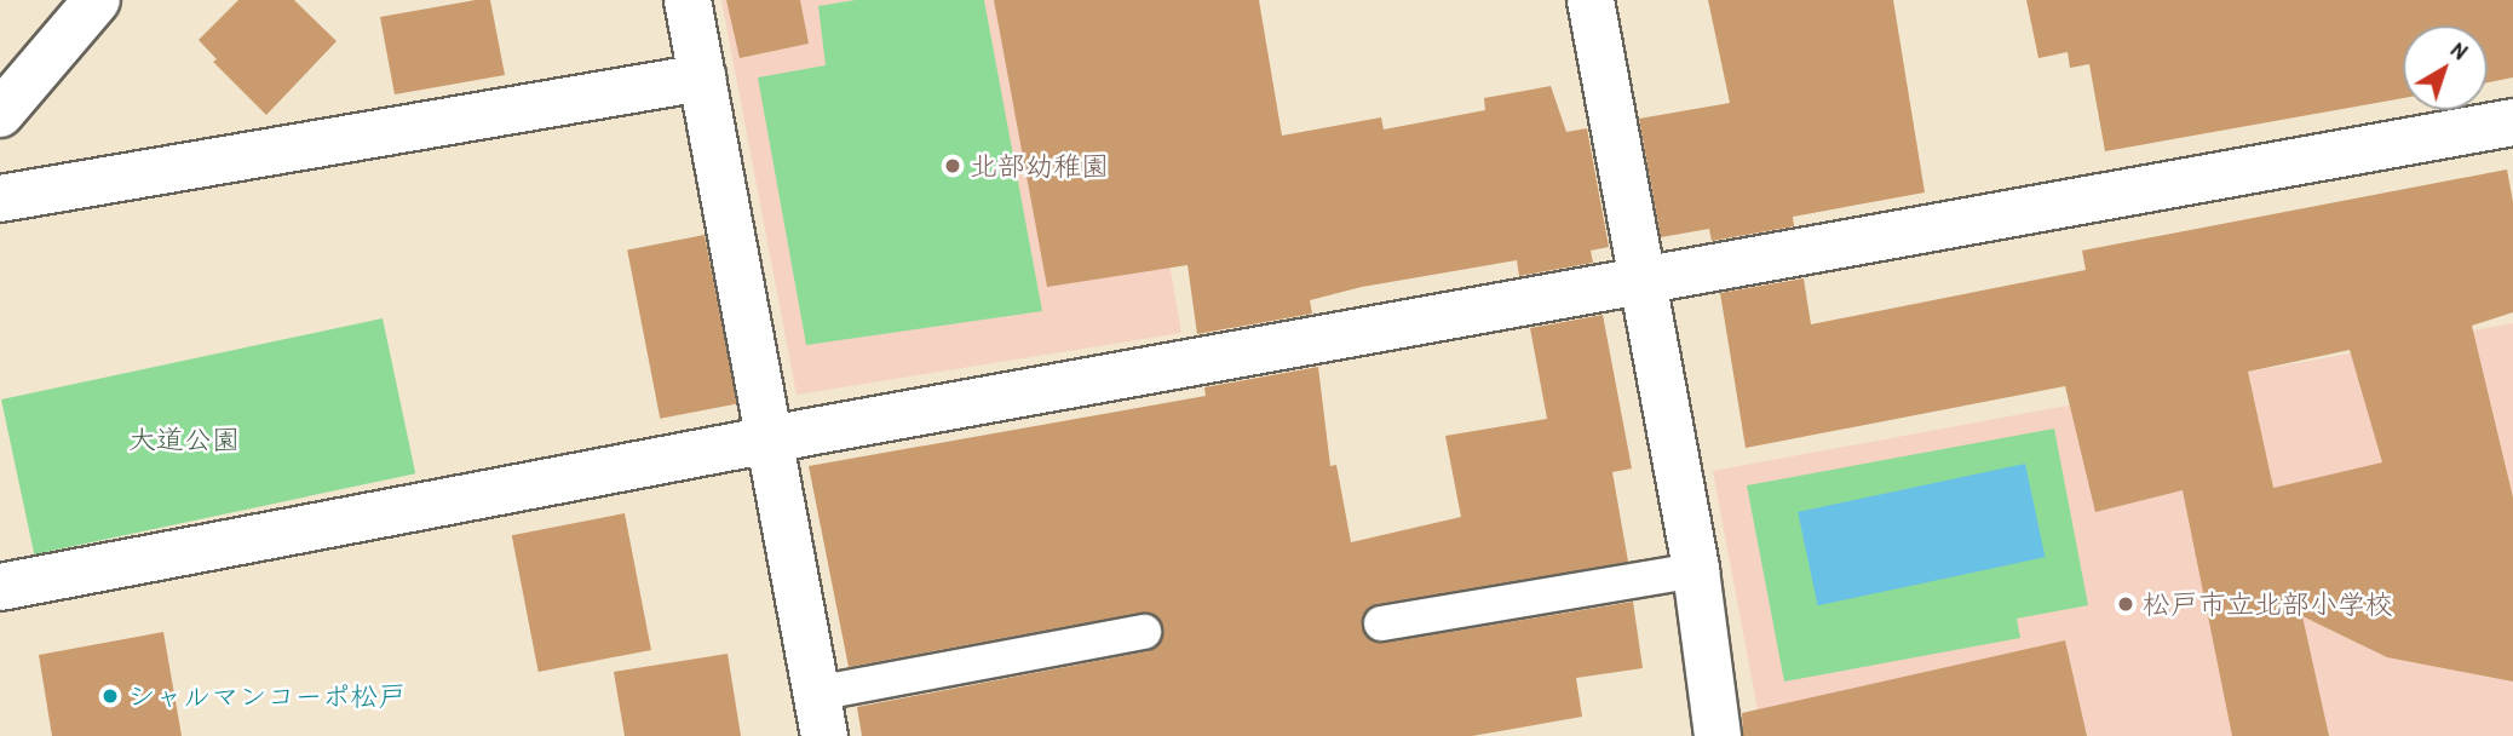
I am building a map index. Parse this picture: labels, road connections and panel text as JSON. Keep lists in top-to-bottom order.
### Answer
{
  "parks": ["大道公園"],
  "places": ["北部幼稚園", "松戸市立北部小学校", "シャルマンコーポ松戸"],
  "north": "top right"
}
